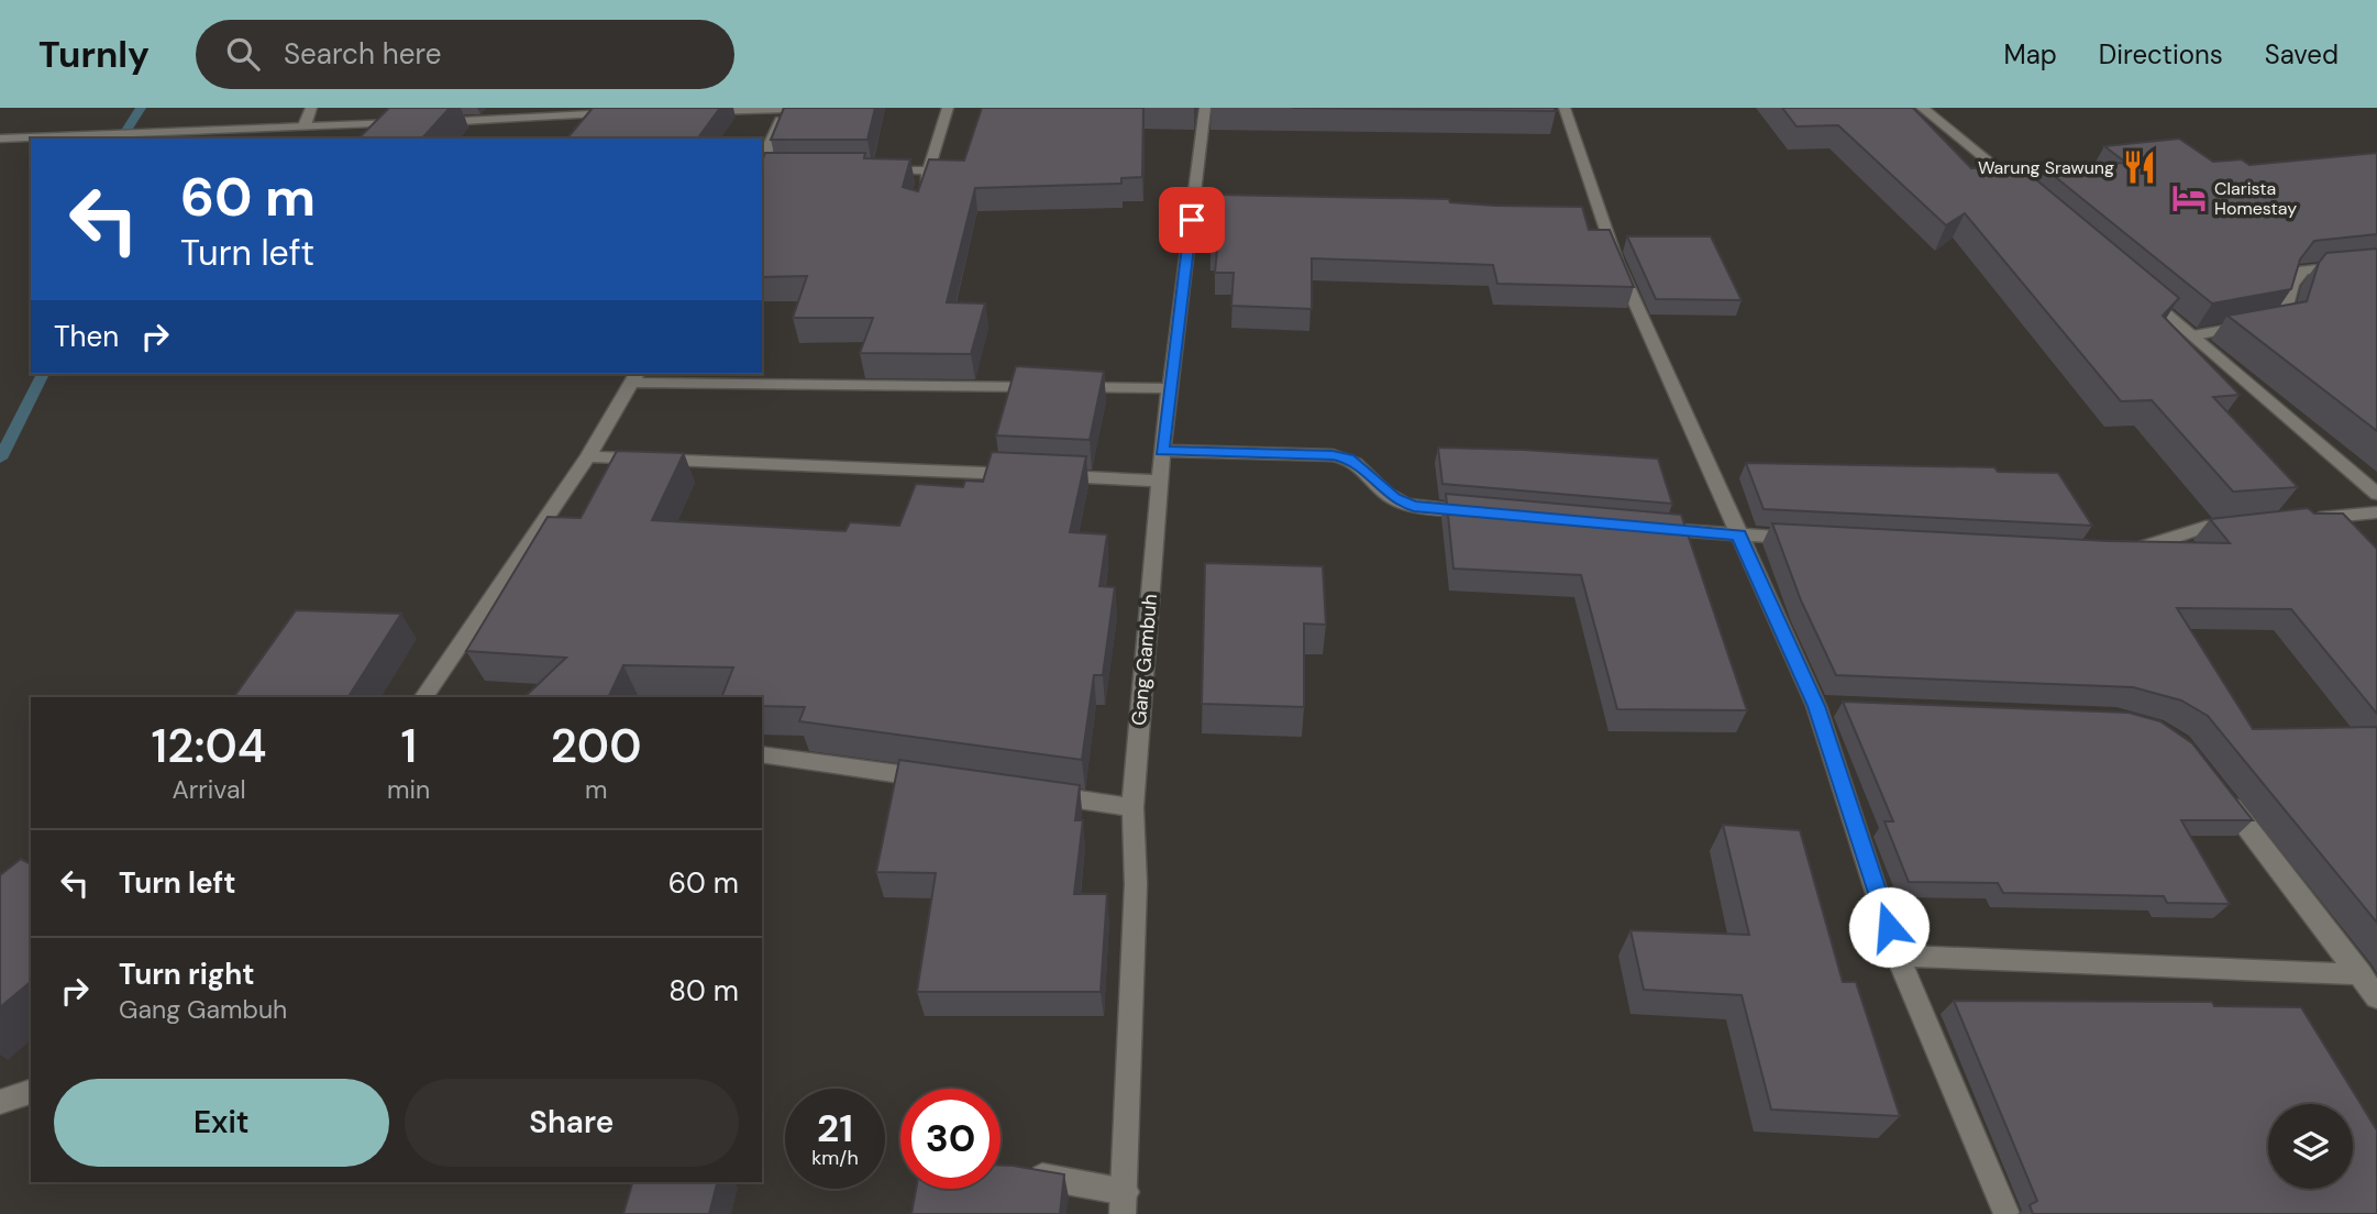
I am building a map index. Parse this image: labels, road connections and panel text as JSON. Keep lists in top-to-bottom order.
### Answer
{
  "streets": {
    "street": ["Gang Gambuh"]
  },
  "places": {
    "restaurant": ["Warung Srawung"],
    "hotel": ["Clarista Homestay"]
  },
  "page": {
    "header": "Turnly",
    "search": "Search here",
    "nav": ["Map", "Directions", "Saved"],
    "turn": ["60 m", "Turn left"],
    "then": "Then",
    "eta": [
      "12:04",
      "Arrival",
      "1",
      "min",
      "200",
      "m"
    ],
    "list": [
      {
        "name": "Turn left",
        "value": "60 m"
      },
      {
        "name": "Turn right",
        "note": "Gang Gambuh",
        "value": "80 m"
      }
    ],
    "buttons": ["Exit", "Share"],
    "speed": "21 km/h",
    "limit": "30"
  }
}
